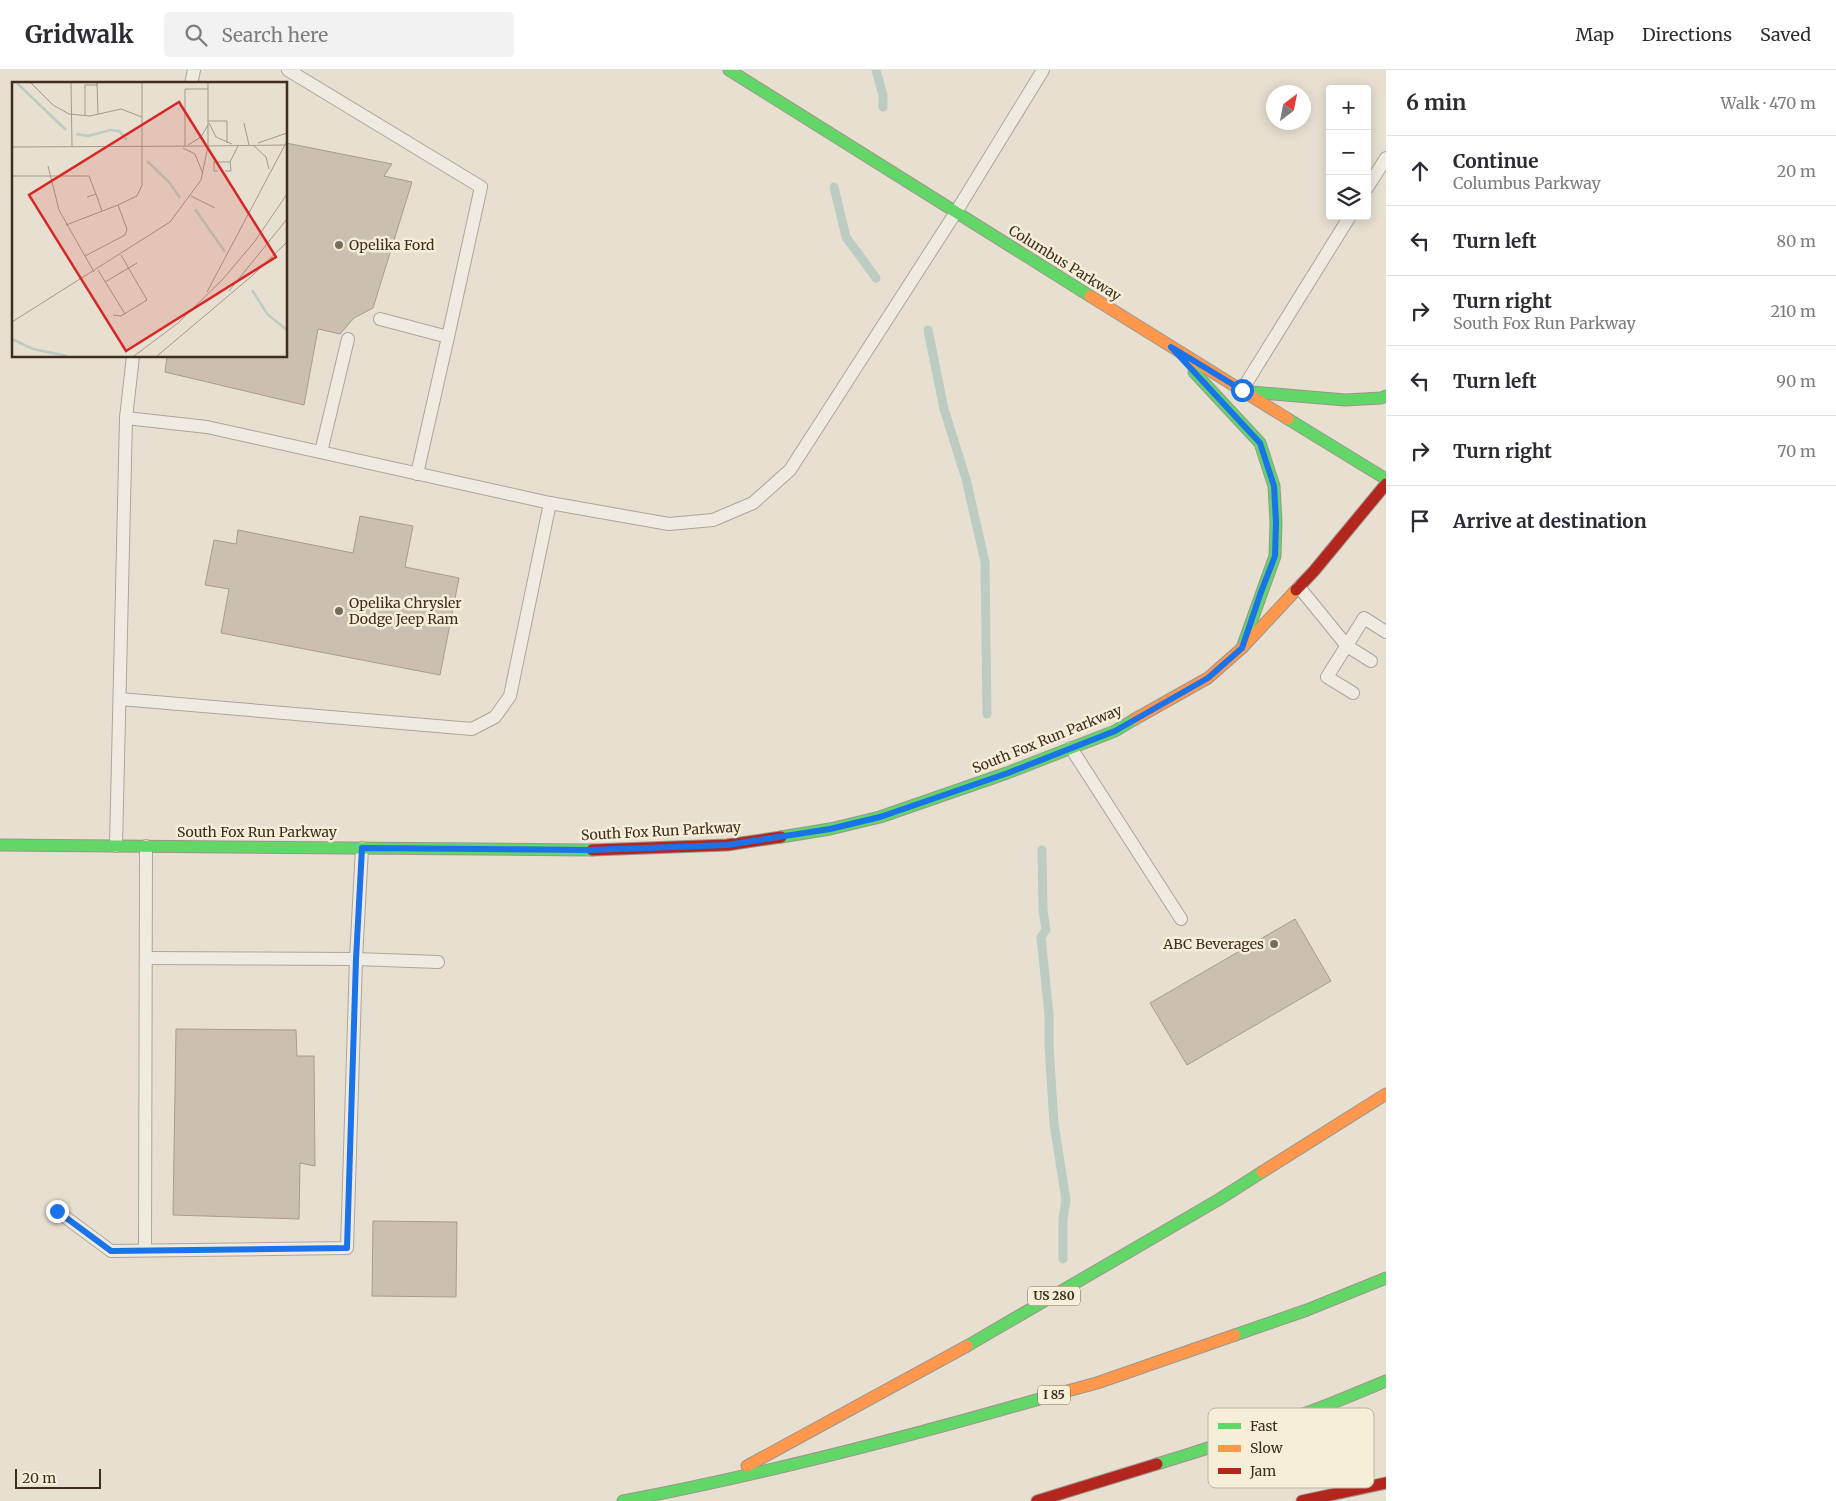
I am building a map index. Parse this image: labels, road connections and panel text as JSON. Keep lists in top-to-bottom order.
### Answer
{
  "streets": {
    "main road": [
      "Columbus Parkway",
      "South Fox Run Parkway",
      "US 280",
      "I 85"
    ]
  },
  "crossings": [
    ["US 280", "I 85"]
  ],
  "places": ["Opelika Ford", "Opelika Chrysler Dodge Jeep Ram", "ABC Beverages"],
  "legend": ["Fast", "Slow", "Jam"],
  "scale_bar": "20 m",
  "north": "top right",
  "page": {
    "header": "Gridwalk",
    "search": "Search here",
    "nav": ["Map", "Directions", "Saved"],
    "heading": ["6 min", "Walk · 470 m"],
    "map_buttons": ["+", "−"],
    "list": [
      ["Continue", "Columbus Parkway", "20 m"],
      ["Turn left", "80 m"],
      ["Turn right", "South Fox Run Parkway", "210 m"],
      ["Turn left", "90 m"],
      ["Turn right", "70 m"],
      "Arrive at destination"
    ],
    "scale": "20 m"
  }
}
